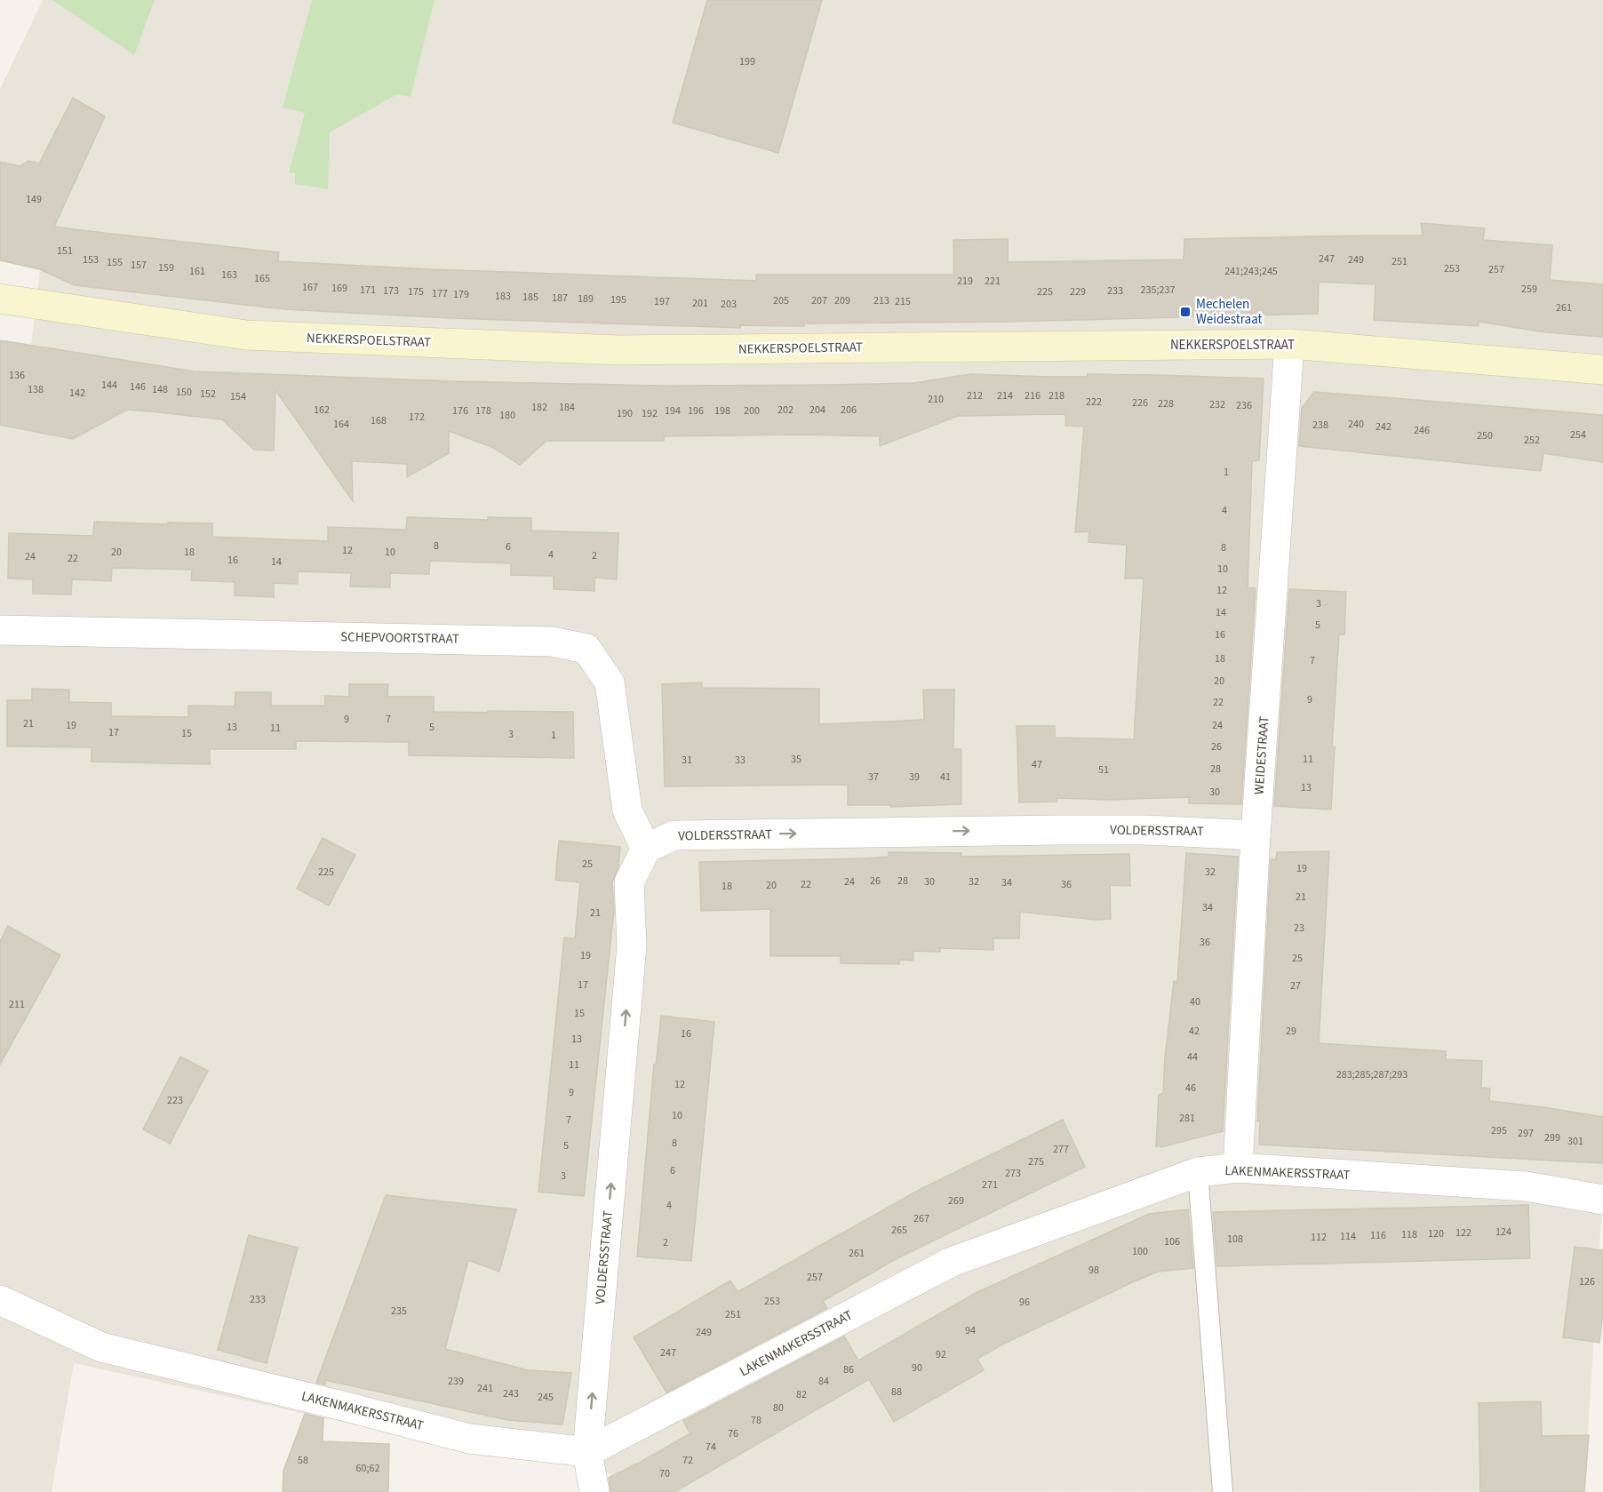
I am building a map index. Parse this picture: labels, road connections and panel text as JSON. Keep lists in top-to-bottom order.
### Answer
{
  "streets": {
    "main road": ["NEKKERSPOELSTRAAT"],
    "street": [
      "SCHEPVOORTSTRAAT",
      "WEIDESTRAAT",
      "VOLDERSSTRAAT",
      "LAKENMAKERSSTRAAT"
    ]
  },
  "crossings": [
    ["NEKKERSPOELSTRAAT", "WEIDESTRAAT"],
    ["SCHEPVOORTSTRAAT", "VOLDERSSTRAAT"],
    ["WEIDESTRAAT", "VOLDERSSTRAAT"],
    ["WEIDESTRAAT", "LAKENMAKERSSTRAAT"],
    ["VOLDERSSTRAAT", "LAKENMAKERSSTRAAT"]
  ],
  "places": {
    "transit": ["Mechelen Weidestraat"]
  },
  "house_numbers": [
    "199",
    "149",
    "151",
    "247",
    "153",
    "249",
    "251",
    "155",
    "157",
    "159",
    "253",
    "257",
    "161",
    "241;243;245",
    "163",
    "165",
    "219",
    "221",
    "167",
    "169",
    "259",
    "171",
    "235;237",
    "173",
    "233",
    "175",
    "225",
    "229",
    "177",
    "179",
    "183",
    "185",
    "187",
    "189",
    "195",
    "205",
    "207",
    "209",
    "213",
    "197",
    "215",
    "201",
    "203",
    "261",
    "136",
    "144",
    "146",
    "138",
    "148",
    "150",
    "142",
    "152",
    "212",
    "214",
    "216",
    "218",
    "154",
    "210",
    "222",
    "226",
    "228",
    "232",
    "236",
    "182",
    "184",
    "162",
    "202",
    "204",
    "206",
    "176",
    "178",
    "194",
    "196",
    "198",
    "200",
    "190",
    "192",
    "180",
    "172",
    "168",
    "164",
    "240",
    "238",
    "242",
    "246",
    "254",
    "250",
    "252",
    "1",
    "4",
    "8",
    "6",
    "8",
    "12",
    "20",
    "18",
    "10",
    "4",
    "2",
    "24",
    "22",
    "16",
    "14",
    "10",
    "12",
    "3",
    "14",
    "5",
    "16",
    "18",
    "7",
    "20",
    "9",
    "22",
    "9",
    "7",
    "21",
    "19",
    "24",
    "13",
    "5",
    "11",
    "17",
    "15",
    "3",
    "1",
    "26",
    "35",
    "11",
    "31",
    "33",
    "47",
    "28",
    "51",
    "37",
    "39",
    "41",
    "13",
    "30",
    "25",
    "19",
    "225",
    "32",
    "26",
    "28",
    "24",
    "30",
    "32",
    "34",
    "22",
    "36",
    "20",
    "18",
    "21",
    "34",
    "21",
    "23",
    "36",
    "19",
    "25",
    "17",
    "27",
    "40",
    "211",
    "15",
    "42",
    "29",
    "16",
    "13",
    "44",
    "11",
    "283;285;287;293",
    "12",
    "46",
    "9",
    "223",
    "10",
    "281",
    "7",
    "295",
    "297",
    "299",
    "301",
    "8",
    "5",
    "277",
    "275",
    "6",
    "273",
    "3",
    "271",
    "269",
    "4",
    "267",
    "265",
    "124",
    "122",
    "120",
    "118",
    "116",
    "114",
    "112",
    "108",
    "106",
    "2",
    "100",
    "261",
    "98",
    "257",
    "126",
    "233",
    "253",
    "96",
    "235",
    "251",
    "94",
    "249",
    "247",
    "92",
    "90",
    "86",
    "239",
    "84",
    "241",
    "88",
    "243",
    "82",
    "245",
    "80",
    "78",
    "76",
    "74",
    "58",
    "72",
    "60;62",
    "70"
  ]
}
